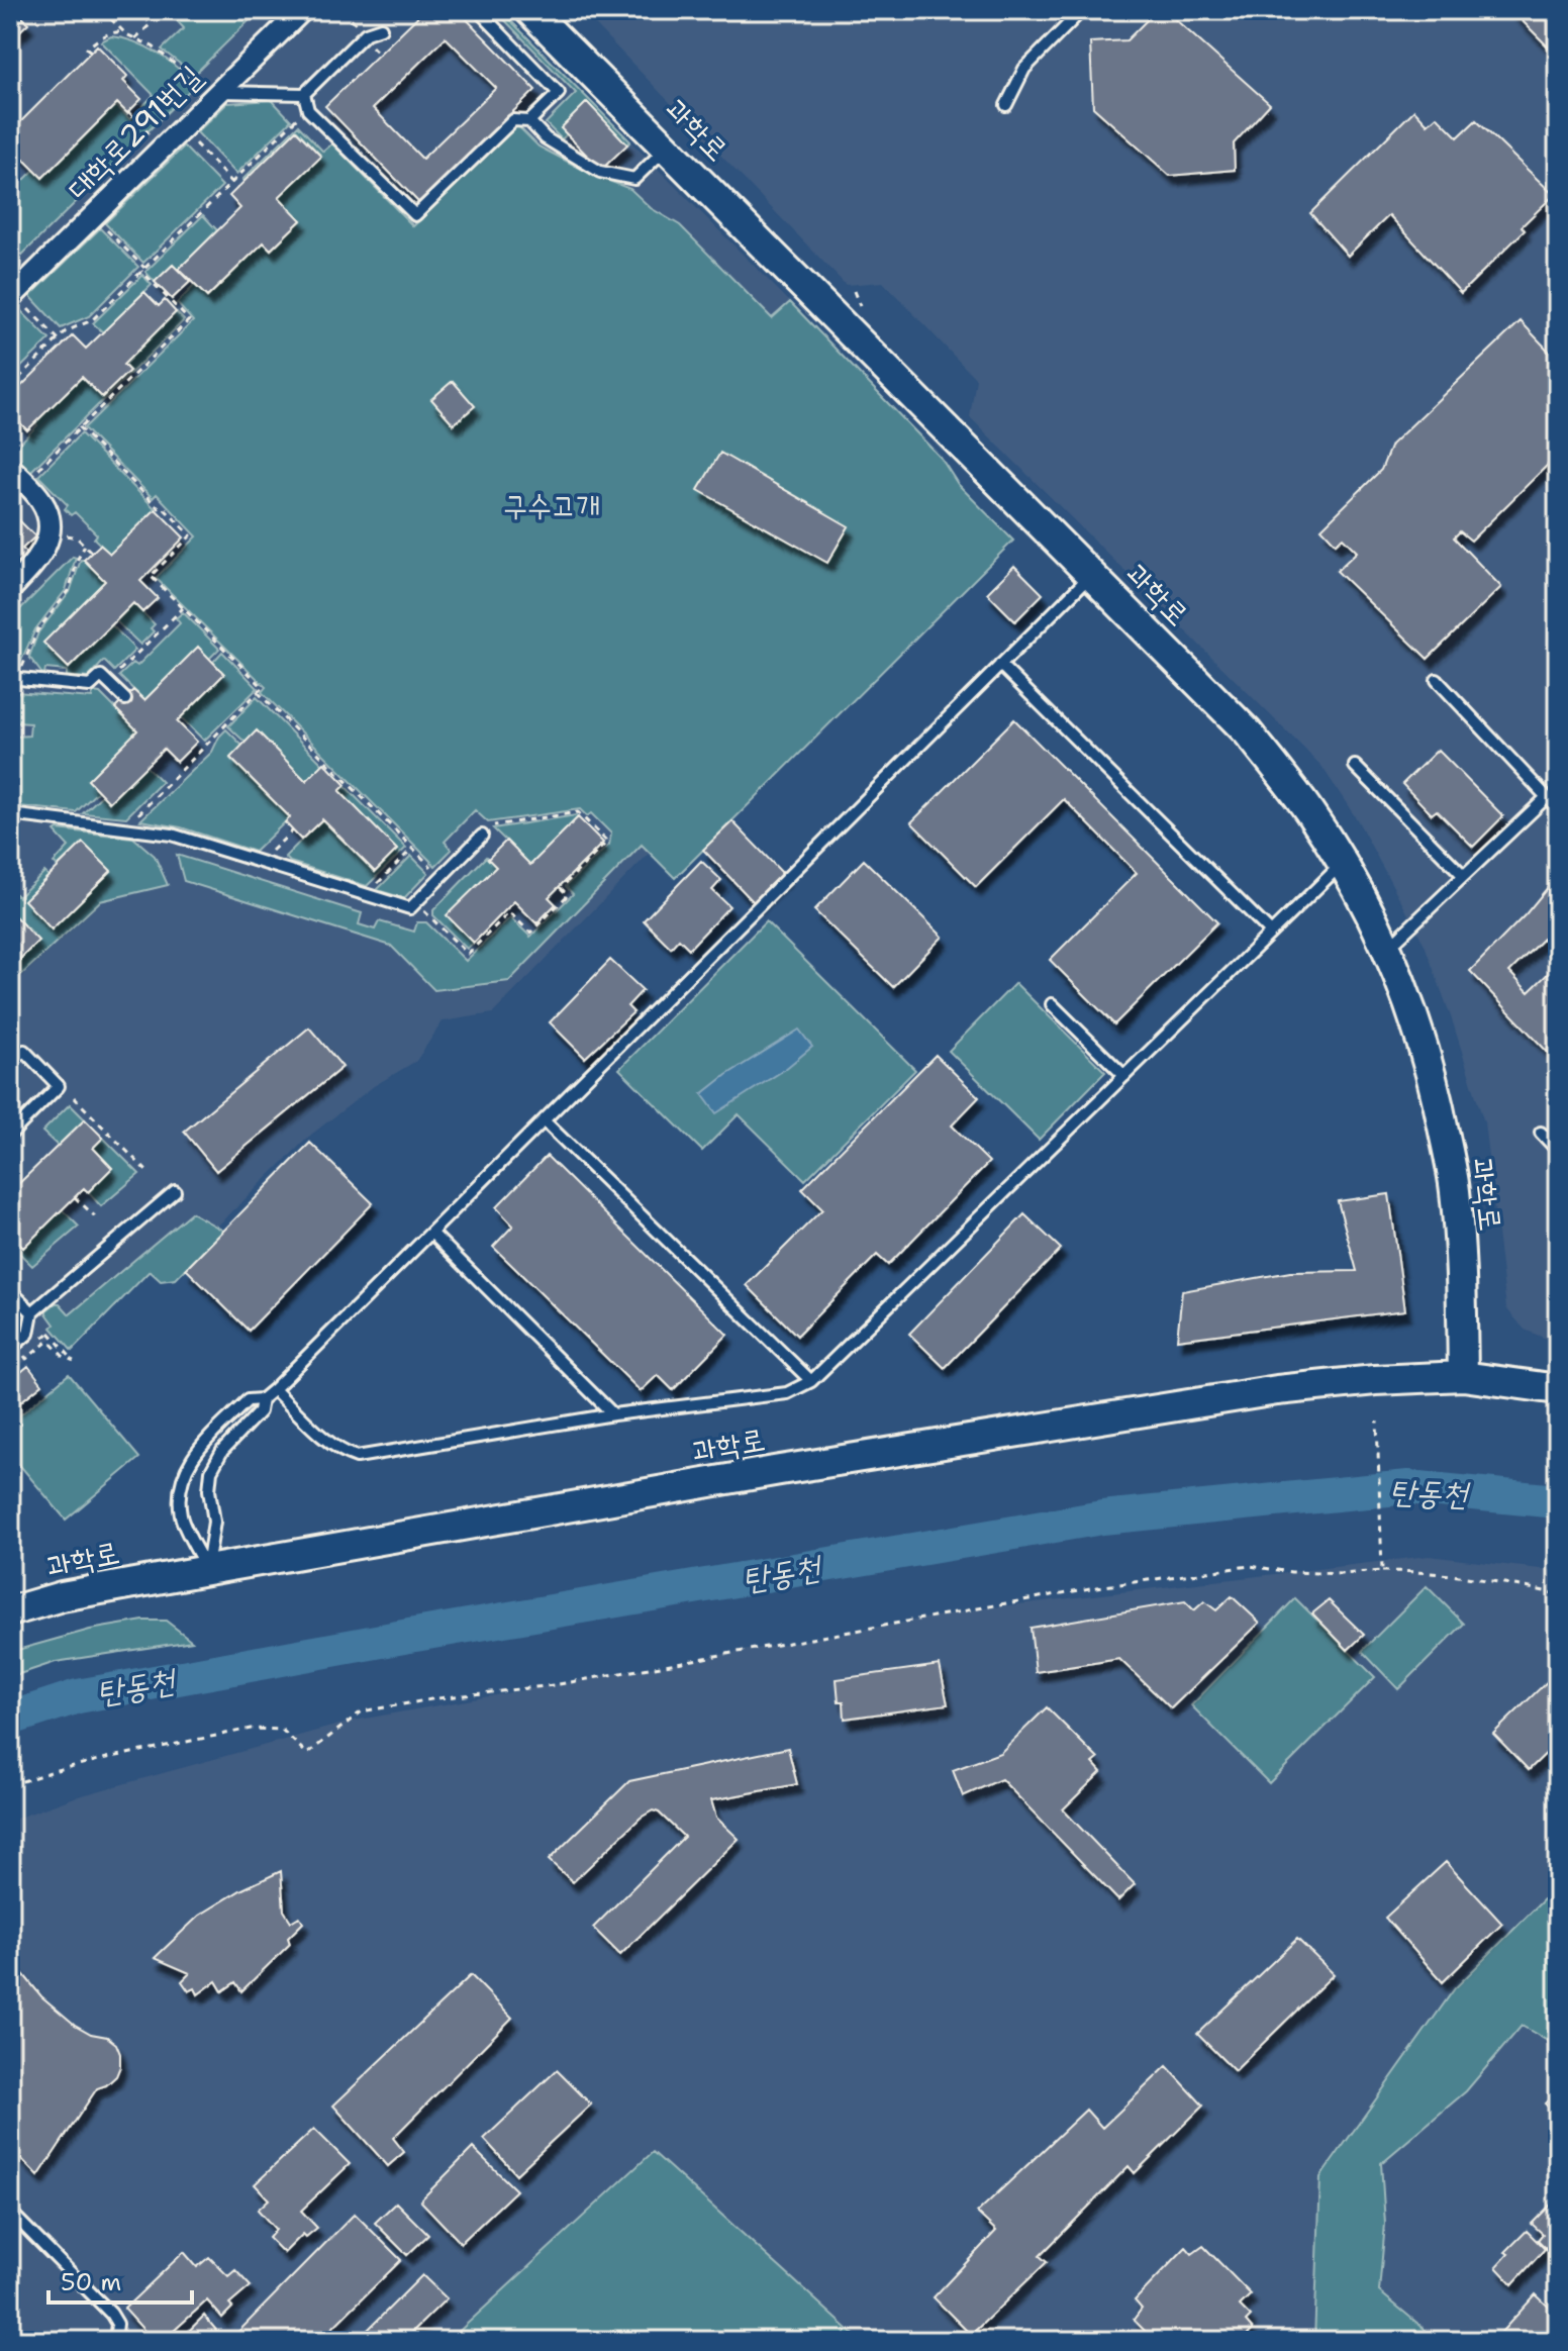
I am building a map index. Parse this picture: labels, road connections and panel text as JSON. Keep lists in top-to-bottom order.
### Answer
{
  "streets": {
    "street": ["과학로", "대학로291번길"]
  },
  "water": ["탄동천"],
  "parks": ["구수고개"],
  "scale_bar": "50 m"
}
